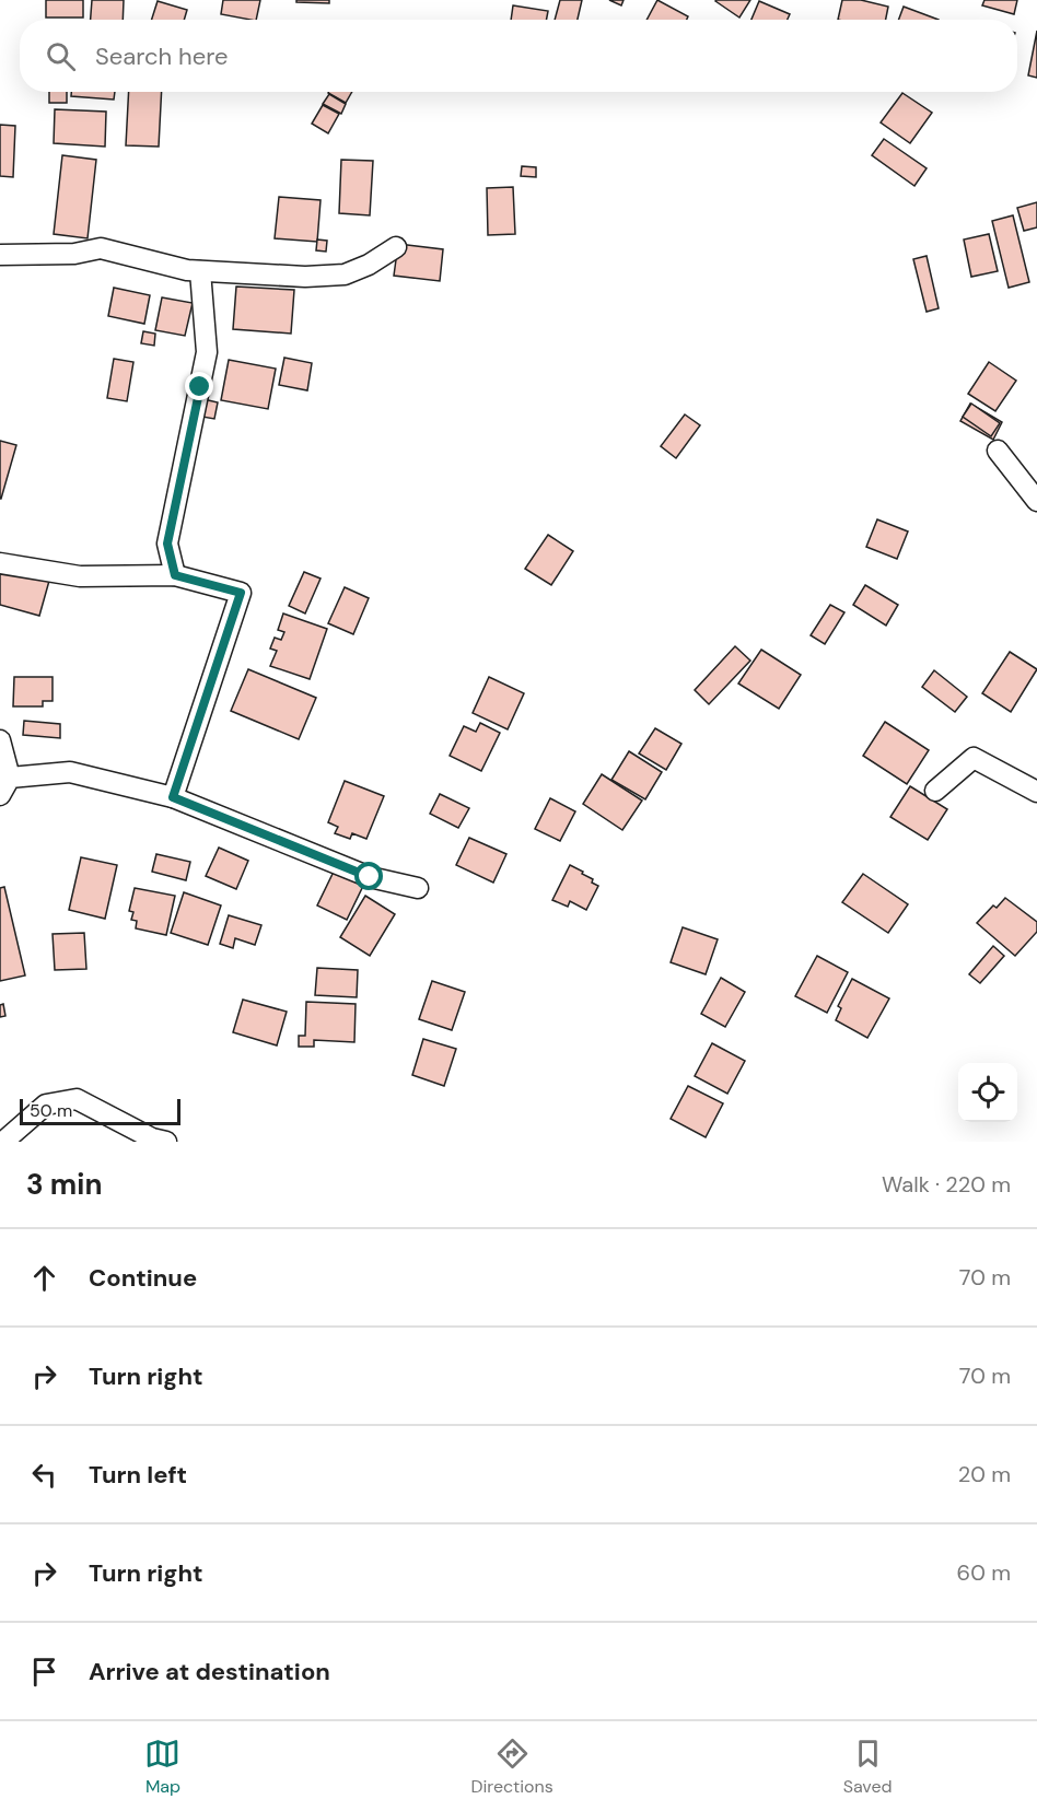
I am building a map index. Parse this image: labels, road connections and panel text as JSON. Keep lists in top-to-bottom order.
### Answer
{
  "scale_bar": "50 m",
  "page": {
    "search": "Search here",
    "scale": "50 m",
    "heading": ["3 min", "Walk · 220 m"],
    "list": [
      ["Continue", "70 m"],
      ["Turn right", "70 m"],
      ["Turn left", "20 m"],
      ["Turn right", "60 m"],
      "Arrive at destination"
    ],
    "nav": ["Map", "Directions", "Saved"]
  }
}
